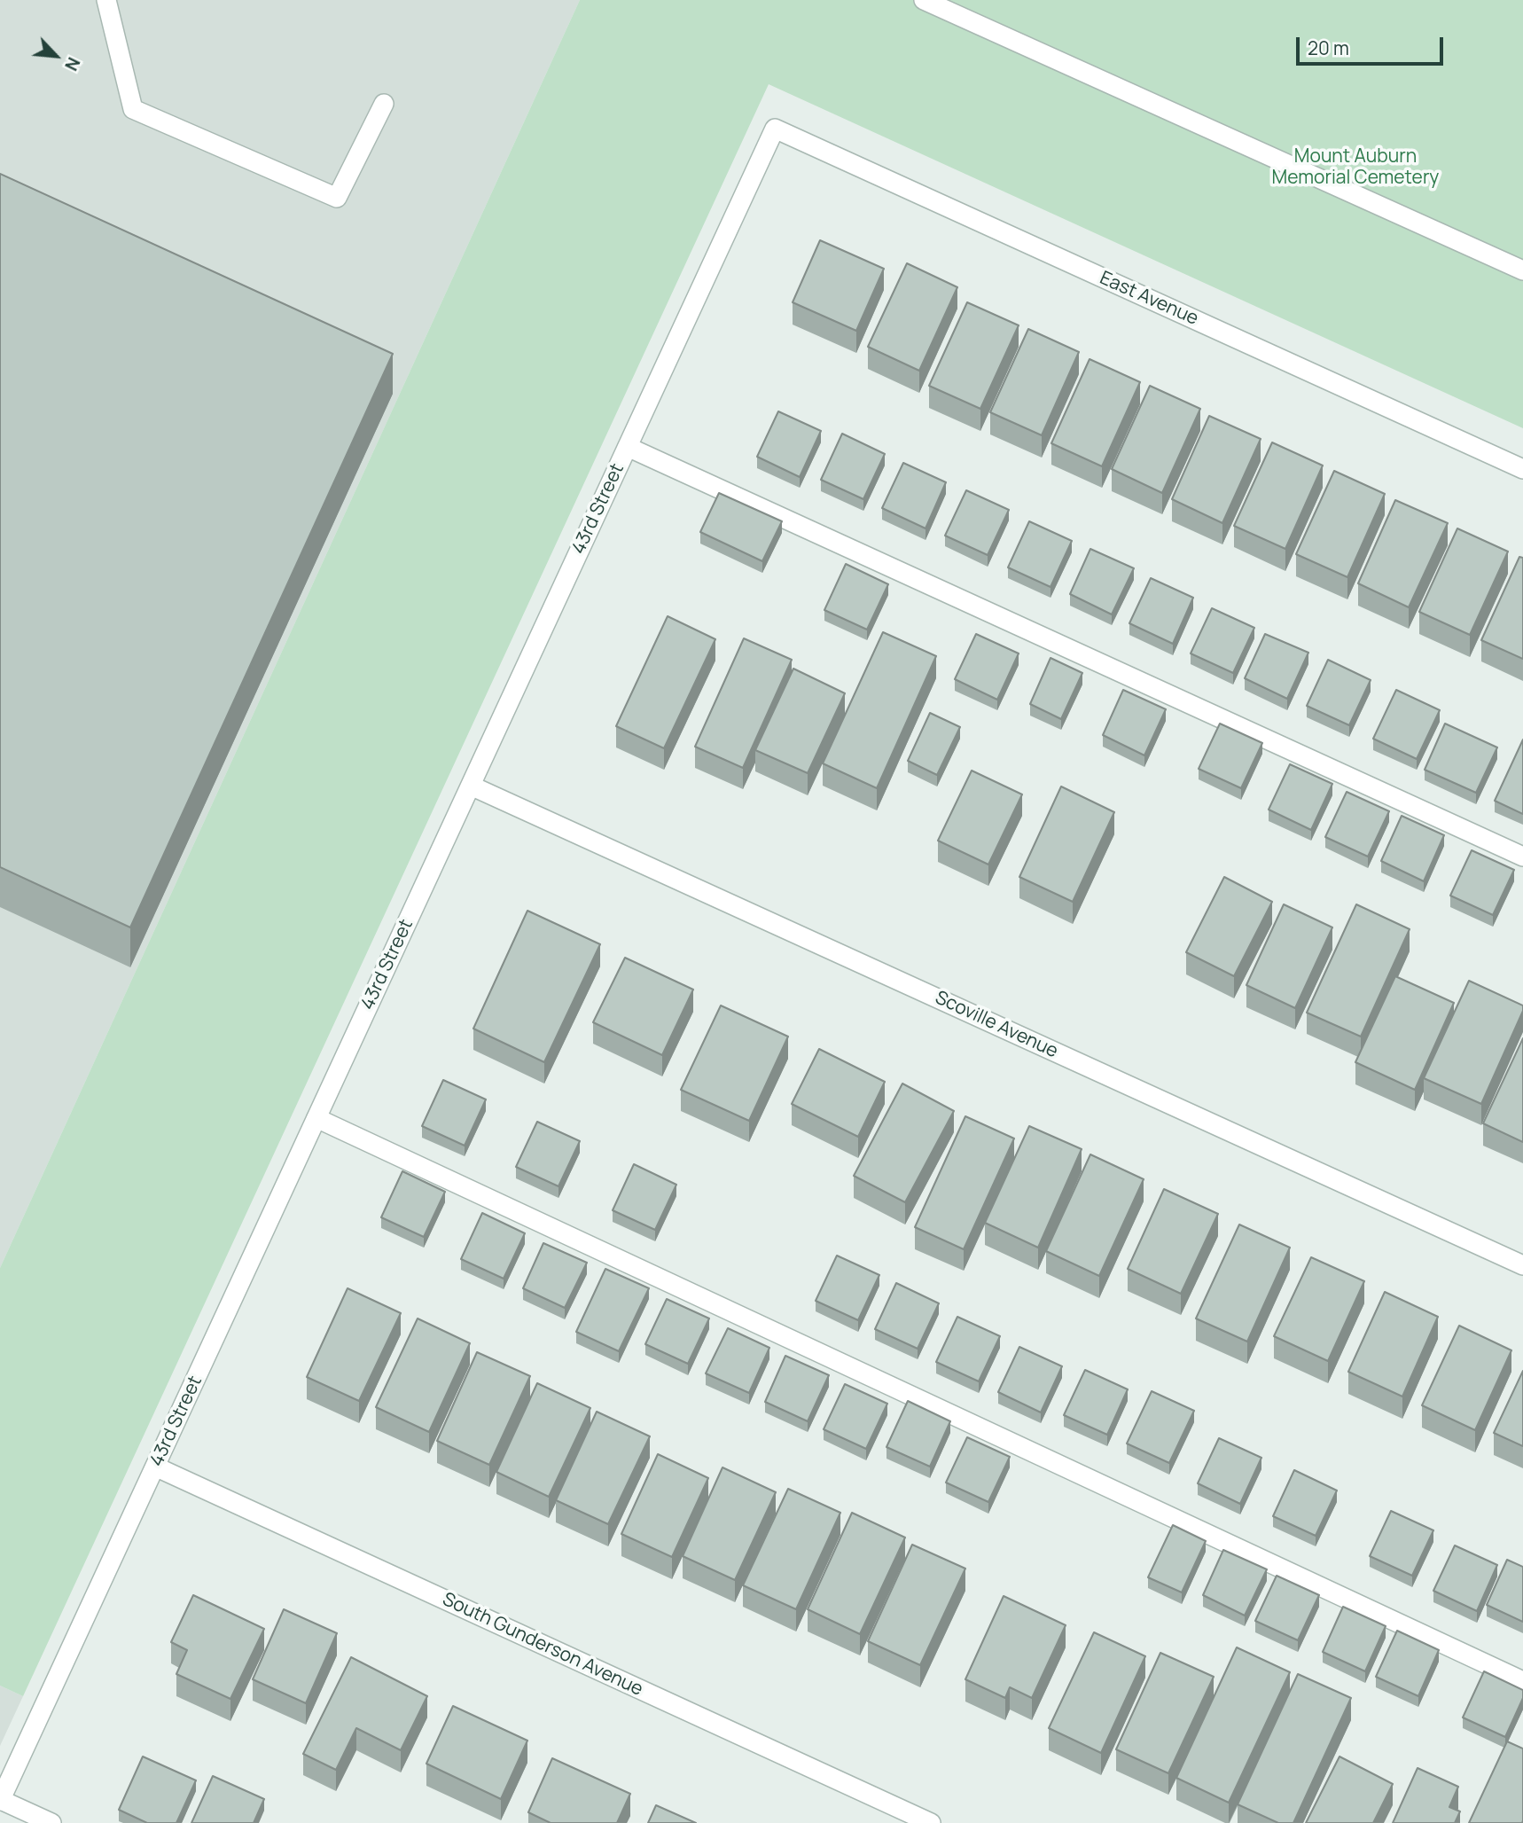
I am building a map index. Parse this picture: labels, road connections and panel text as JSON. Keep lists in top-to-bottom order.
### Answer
{
  "streets": {
    "street": [
      "East Avenue",
      "43rd Street",
      "Scoville Avenue",
      "South Gunderson Avenue"
    ]
  },
  "crossings": [
    ["East Avenue", "43rd Street"],
    ["43rd Street", "Scoville Avenue"],
    ["43rd Street", "South Gunderson Avenue"]
  ],
  "parks": ["Mount Auburn Memorial Cemetery"],
  "scale_bar": "20 m",
  "north": "bottom right"
}
